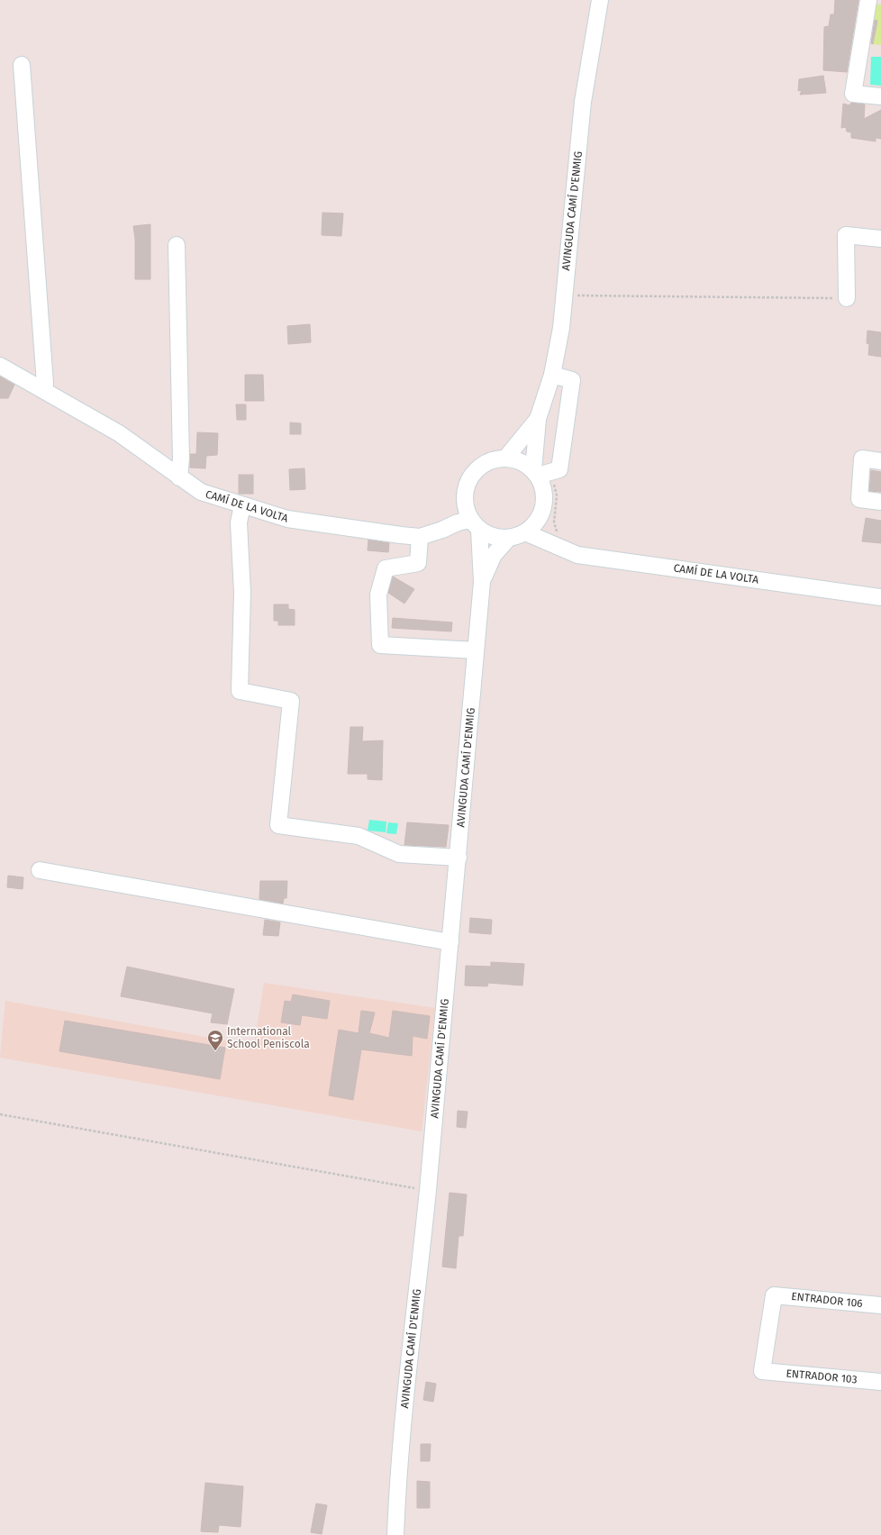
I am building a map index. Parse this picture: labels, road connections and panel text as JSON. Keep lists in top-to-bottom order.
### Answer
{
  "streets": {
    "street": [
      "AVINGUDA CAMÍ D'ENMIG",
      "CAMÍ DE LA VOLTA",
      "ENTRADOR 106",
      "ENTRADOR 103"
    ]
  },
  "crossings": [
    ["AVINGUDA CAMÍ D'ENMIG", "CAMÍ DE LA VOLTA"],
    ["ENTRADOR 106", "ENTRADOR 103"]
  ],
  "places": {
    "school or university": ["International School Peniscola"]
  }
}
